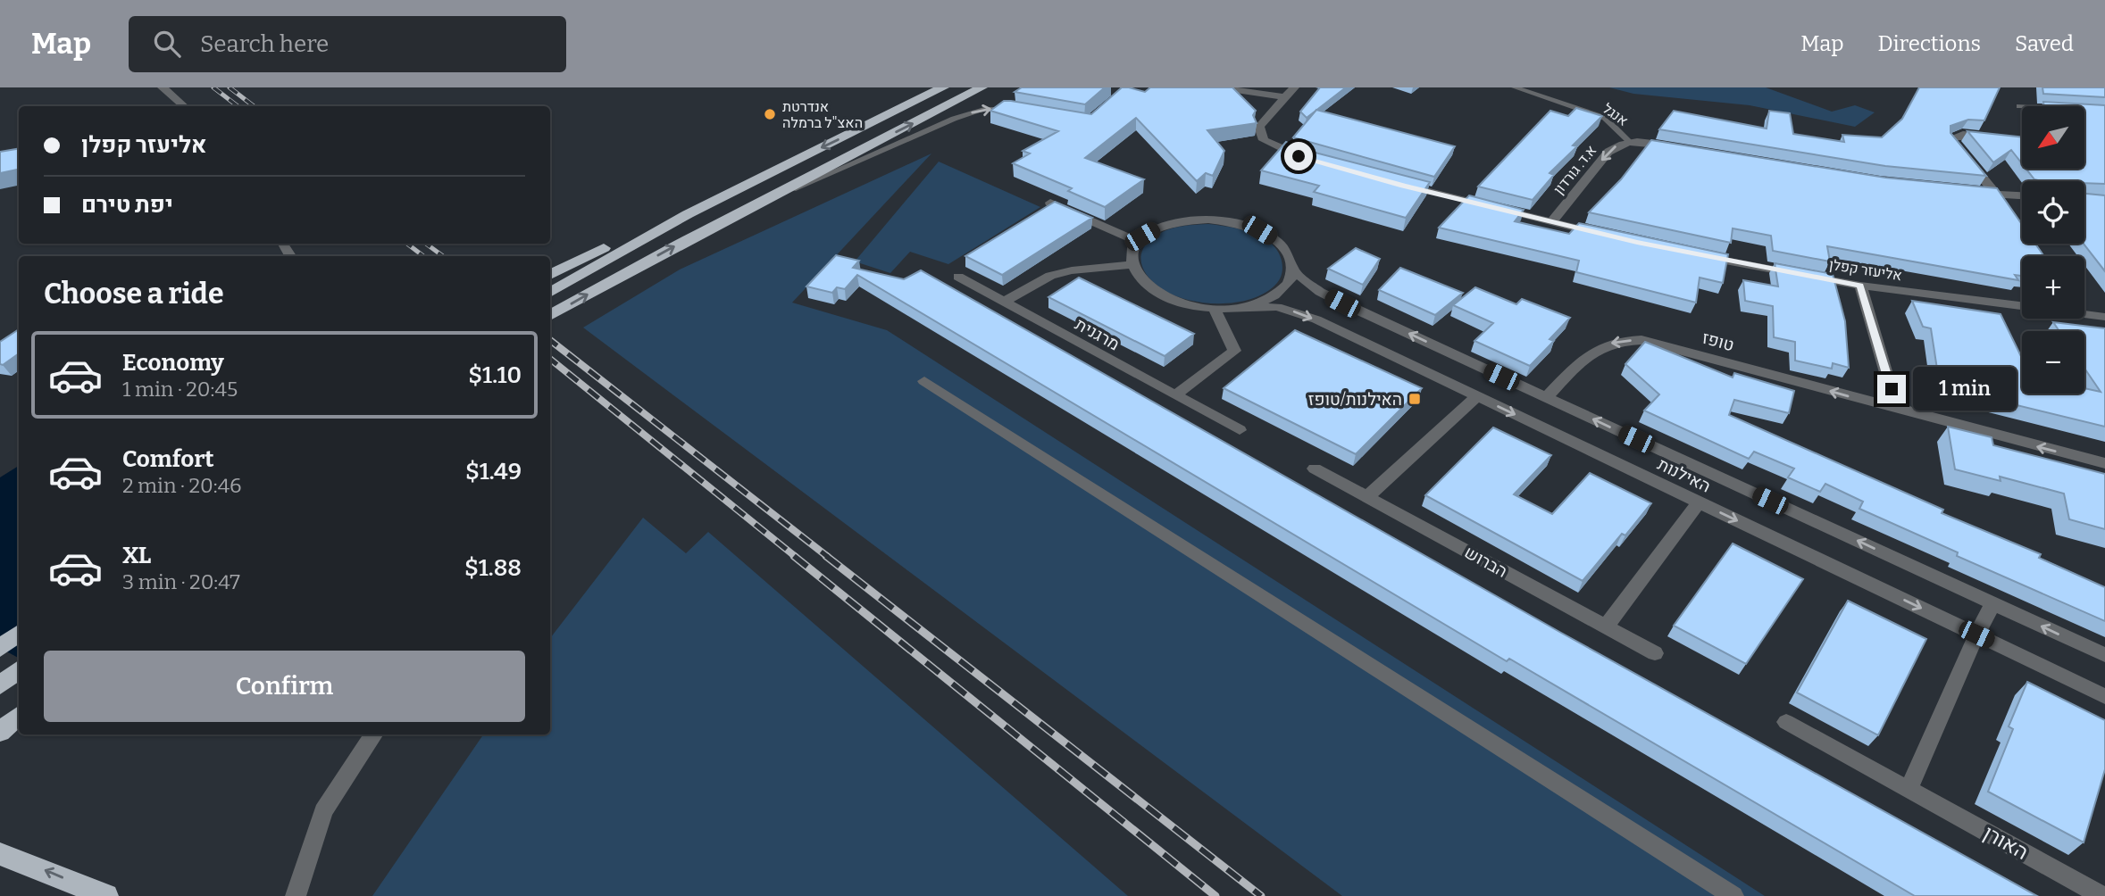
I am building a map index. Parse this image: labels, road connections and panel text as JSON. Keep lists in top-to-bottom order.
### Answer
{
  "streets": {
    "street": [
      "א.ד. גורדון",
      "אליעזר קפלן",
      "מרגנית",
      "טופז",
      "האילנות",
      "הברוש",
      "האורן"
    ],
    "lane": ["אנגל"]
  },
  "crossings": [
    ["אנגל", "א.ד. גורדון"],
    ["טופז", "האילנות"]
  ],
  "one_way": ["א.ד. גורדון", "טופז"],
  "places": {
    "other": ["אנדרטת האצ\"ל ברמלה"],
    "transit": ["האילנות/טופז"]
  },
  "north": "bottom left",
  "page": {
    "header": "Map",
    "search": "Search here",
    "nav": ["Map", "Directions", "Saved"],
    "map_buttons": ["+", "−"],
    "banner": ["אליעזר קפלן", "יפת טירם"],
    "heading": "Choose a ride",
    "list": [
      {
        "name": "Economy",
        "note": "1 min · 20:45",
        "value": "$1.10"
      },
      {
        "name": "Comfort",
        "note": "2 min · 20:46",
        "value": "$1.49"
      },
      {
        "name": "XL",
        "note": "3 min · 20:47",
        "value": "$1.88"
      }
    ],
    "bubble": "1 min",
    "buttons": "Confirm"
  }
}
